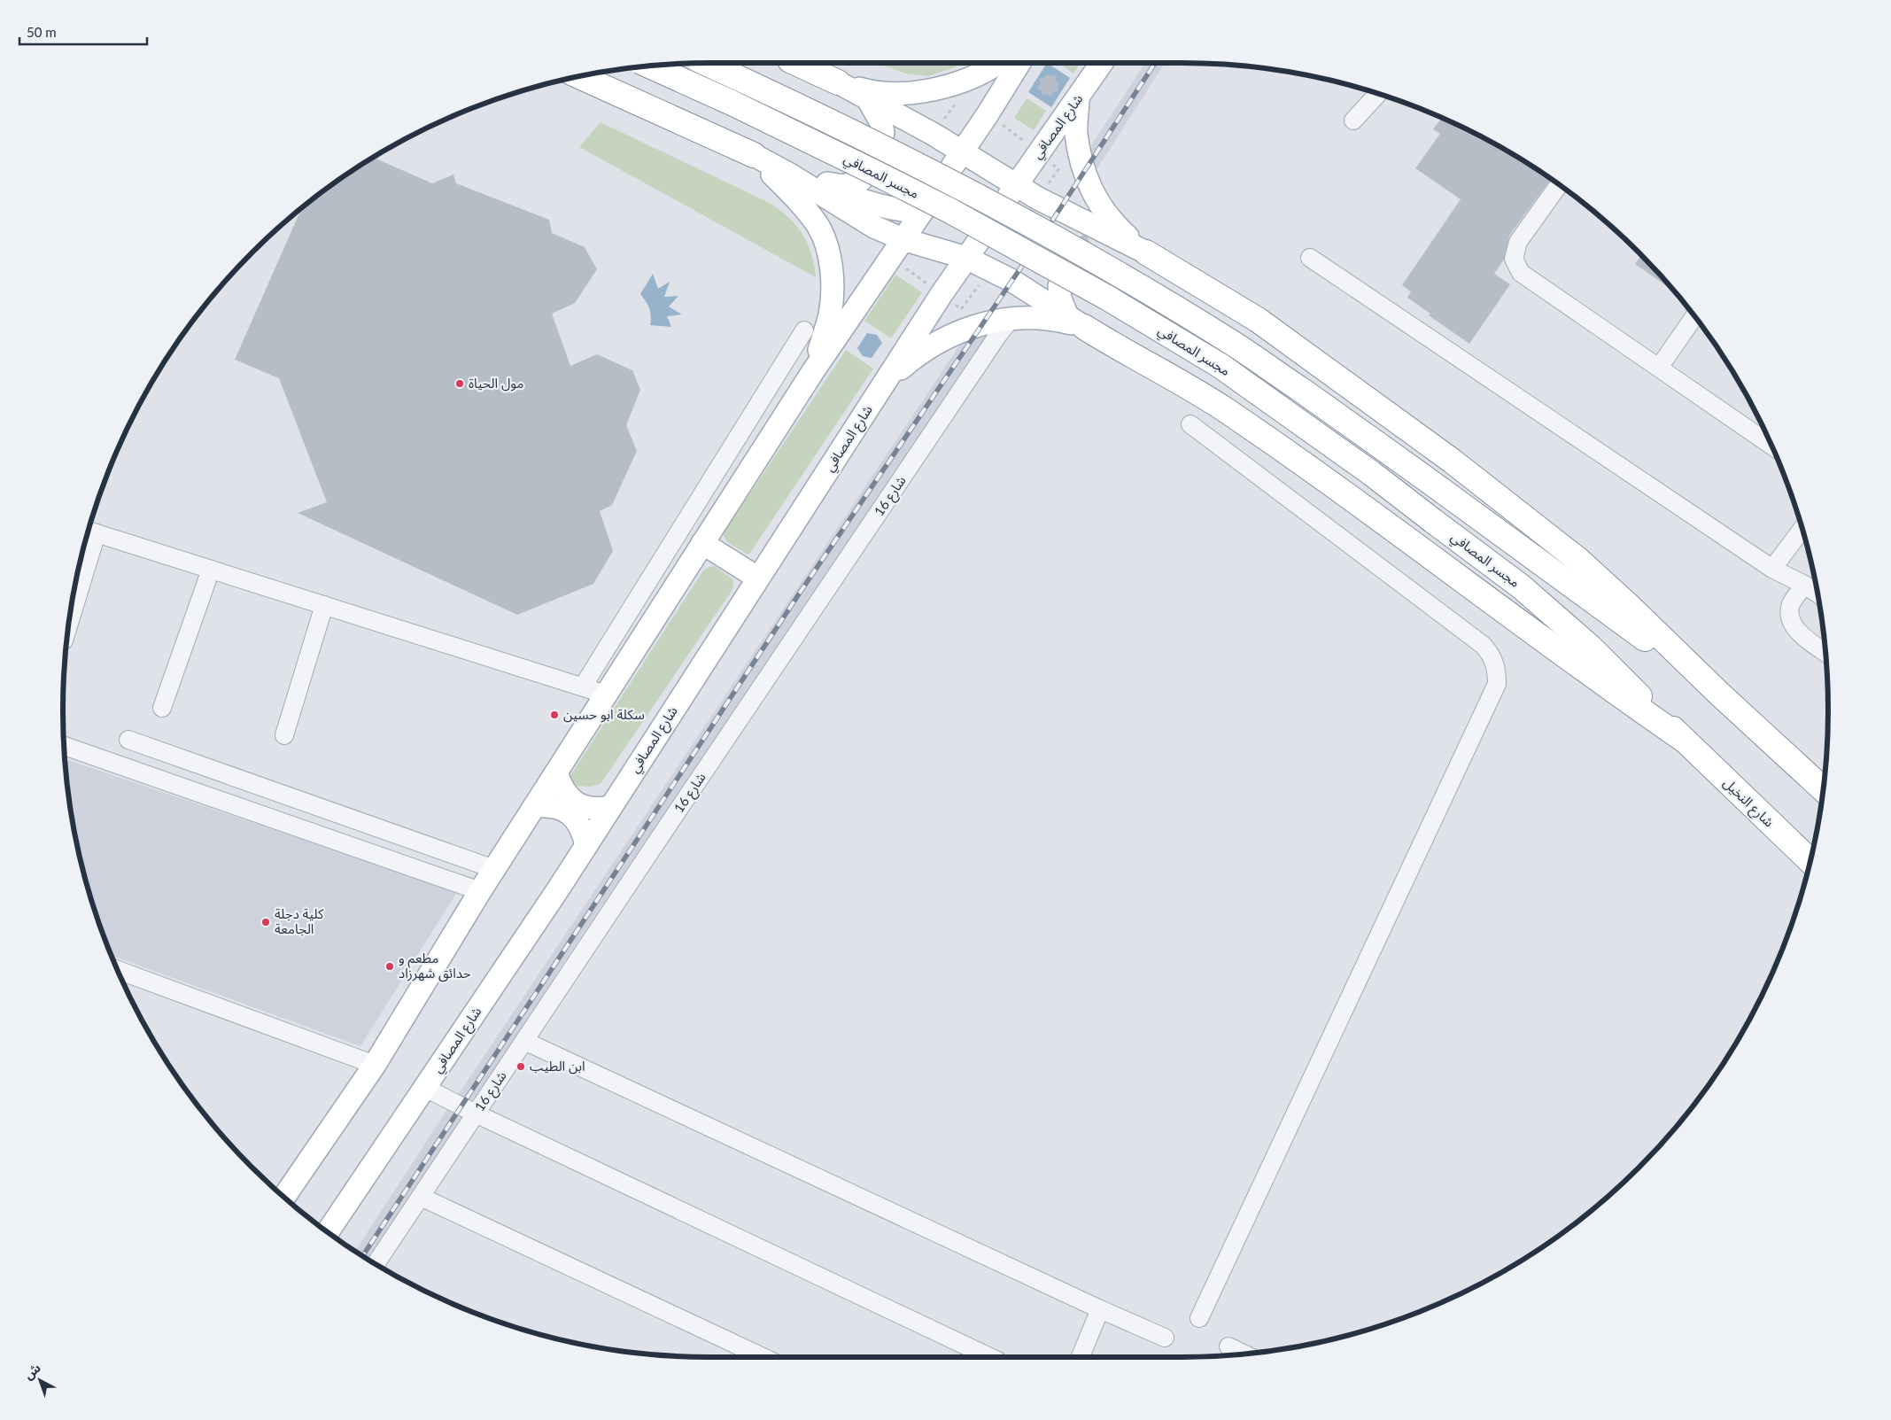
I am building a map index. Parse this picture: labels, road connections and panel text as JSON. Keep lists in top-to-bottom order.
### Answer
{
  "streets": {
    "highway": ["مجسر المصافي", "شارع النخيل"],
    "main road": ["شارع المصافي"],
    "street": ["شارع 16"]
  },
  "crossings": [
    ["مجسر المصافي", "شارع النخيل"]
  ],
  "places": [
    "مول الحياة",
    "سكلة ابو حسين",
    "كلية دجلة الجامعة",
    "مطعم و حدائق شهرزاد",
    "ابن الطيب"
  ],
  "scale_bar": "50 m",
  "north": "top left"
}
